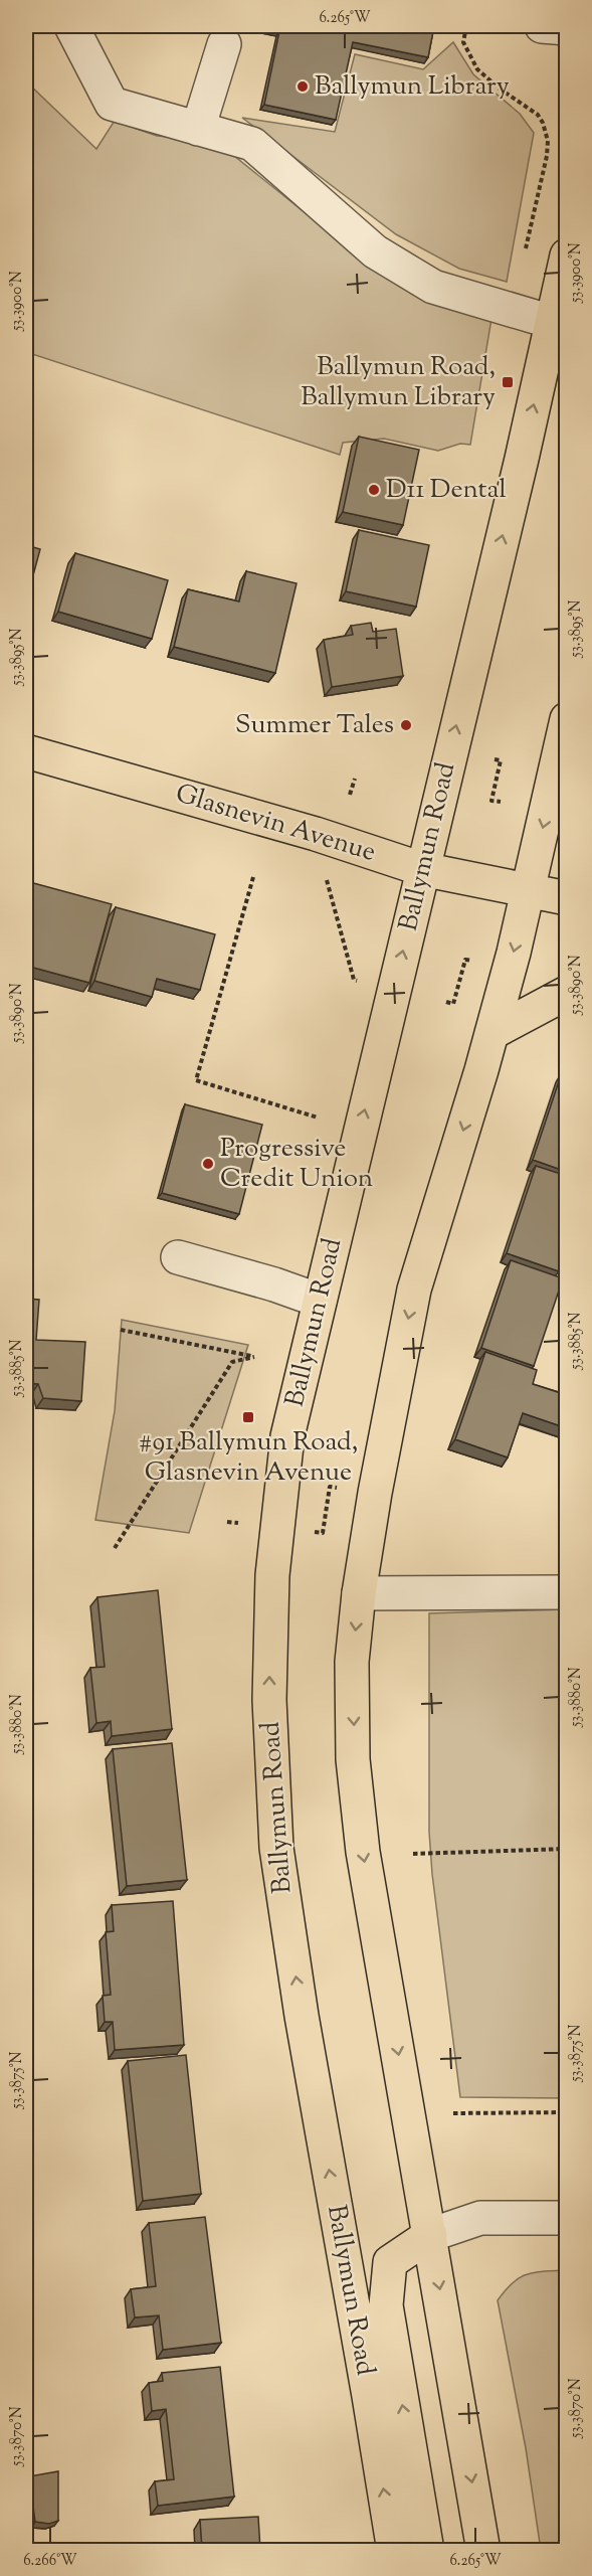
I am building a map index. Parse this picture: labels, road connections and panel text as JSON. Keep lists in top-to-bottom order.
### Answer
{
  "streets": {
    "main road": ["Glasnevin Avenue", "Ballymun Road"]
  },
  "crossings": [
    ["Glasnevin Avenue", "Ballymun Road"]
  ],
  "places": {
    "other": [
      "Ballymun Library",
      "D11 Dental",
      "Summer Tales",
      "Progressive Credit Union"
    ],
    "transit": ["Ballymun Road, Ballymun Library", "#91 Ballymun Road, Glasnevin Avenue"]
  },
  "coordinates": [
    "6.265°W",
    "53.3900°N",
    "53.3895°N",
    "53.3890°N",
    "53.3885°N",
    "53.3880°N",
    "53.3875°N",
    "53.3870°N",
    "6.266°W"
  ]
}
